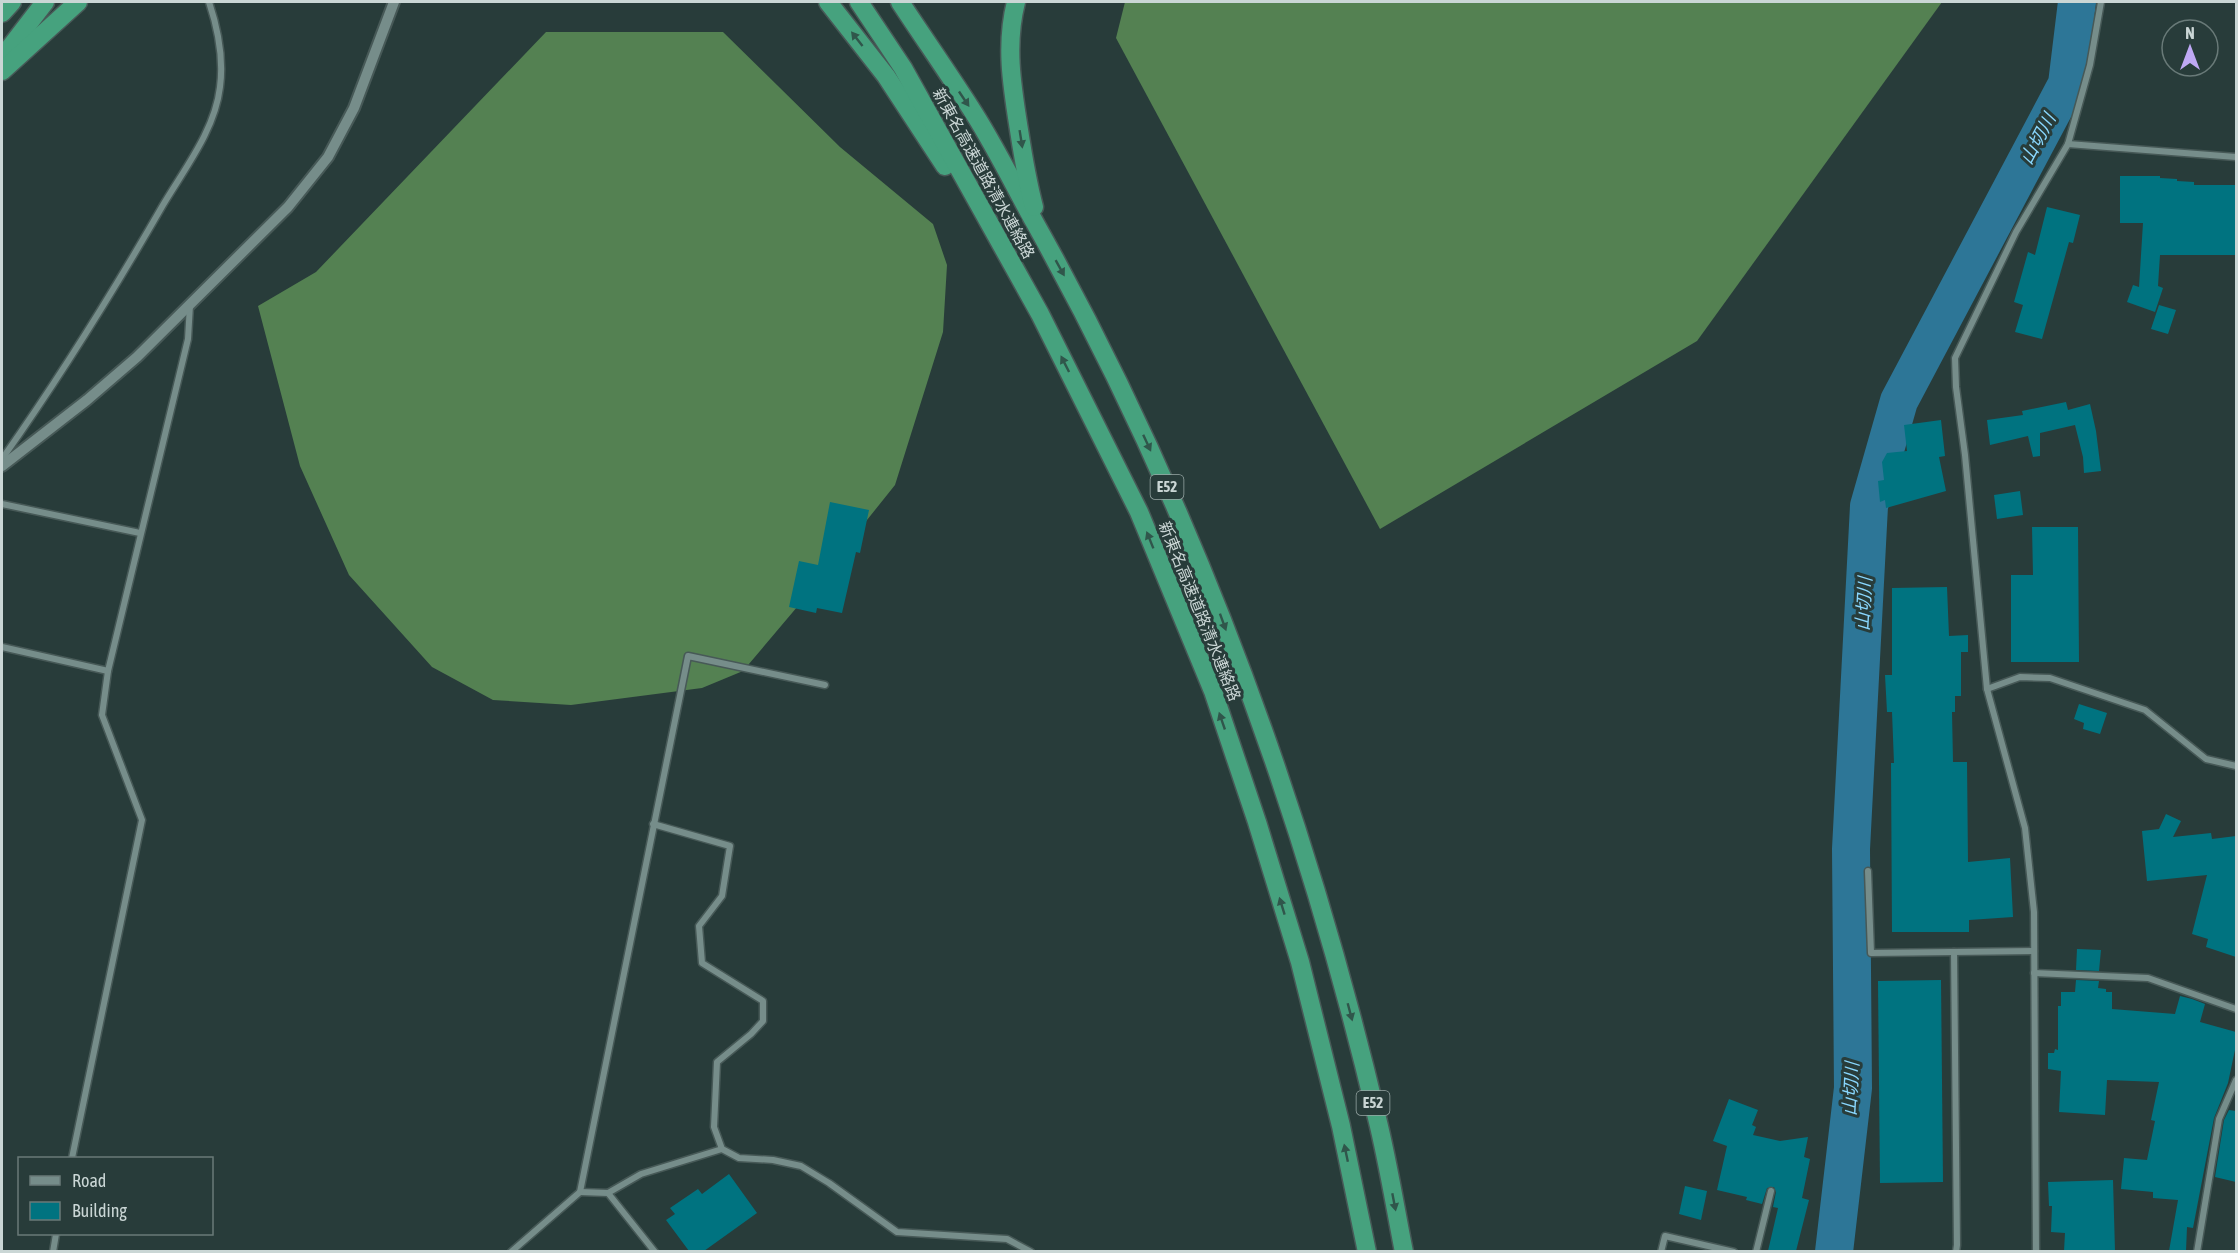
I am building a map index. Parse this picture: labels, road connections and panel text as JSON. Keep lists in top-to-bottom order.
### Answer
{
  "streets": {
    "highway": ["新東名高速道路清水連絡路", "E52"]
  },
  "water": ["山切川"],
  "legend": ["Road", "Building"],
  "north": "top"
}
